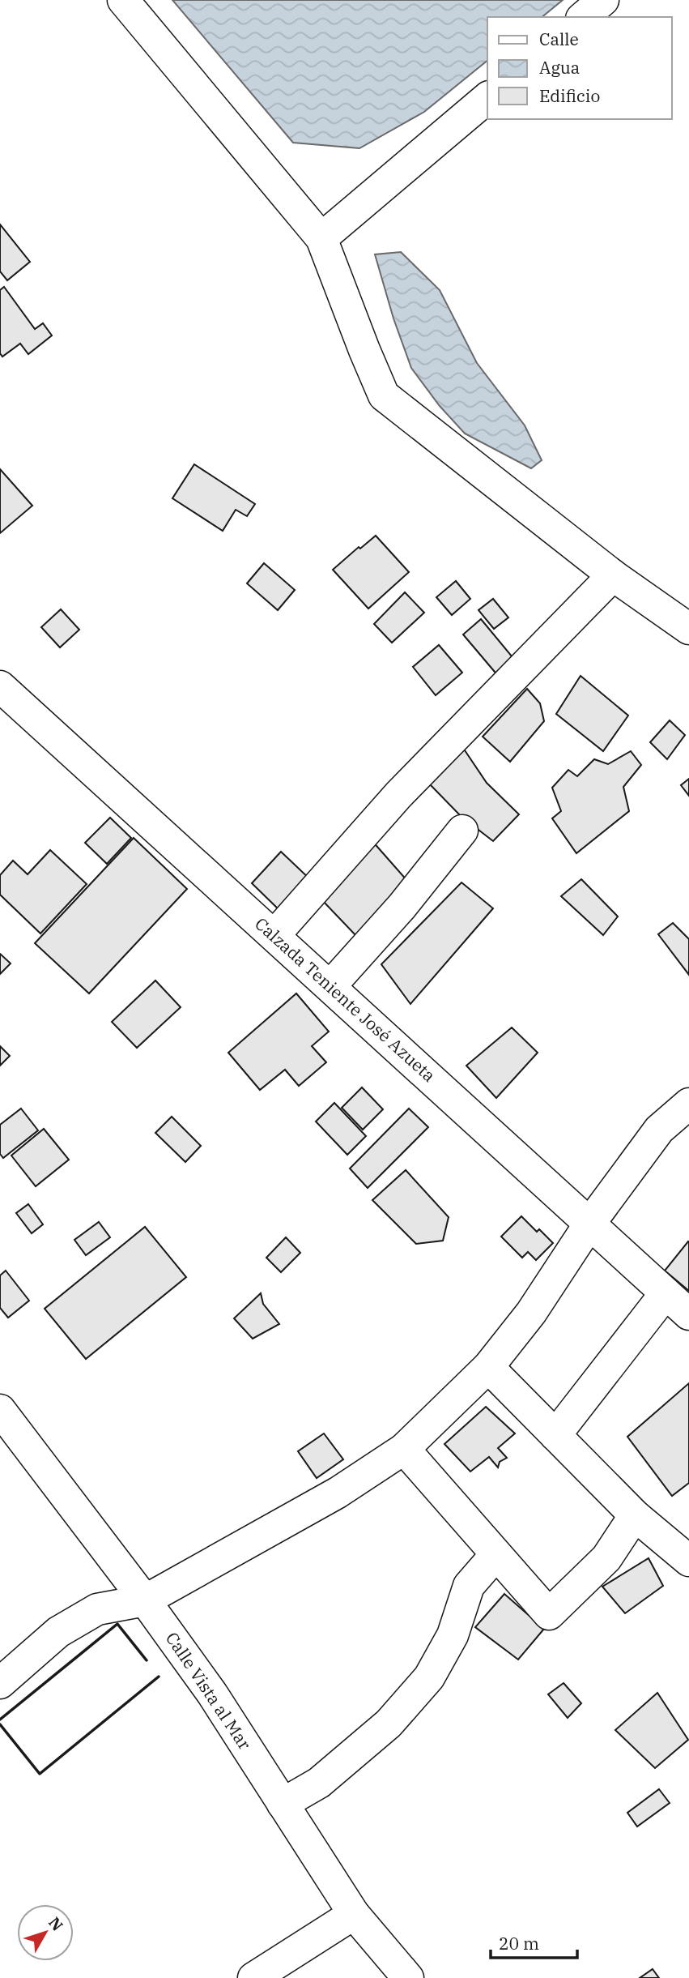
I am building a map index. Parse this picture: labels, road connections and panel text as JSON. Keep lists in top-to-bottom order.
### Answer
{
  "streets": {
    "street": ["Calzada Teniente José Azueta", "Calle Vista al Mar"]
  },
  "legend": ["Calle", "Agua", "Edificio"],
  "scale_bar": "20 m",
  "north": "top right"
}
